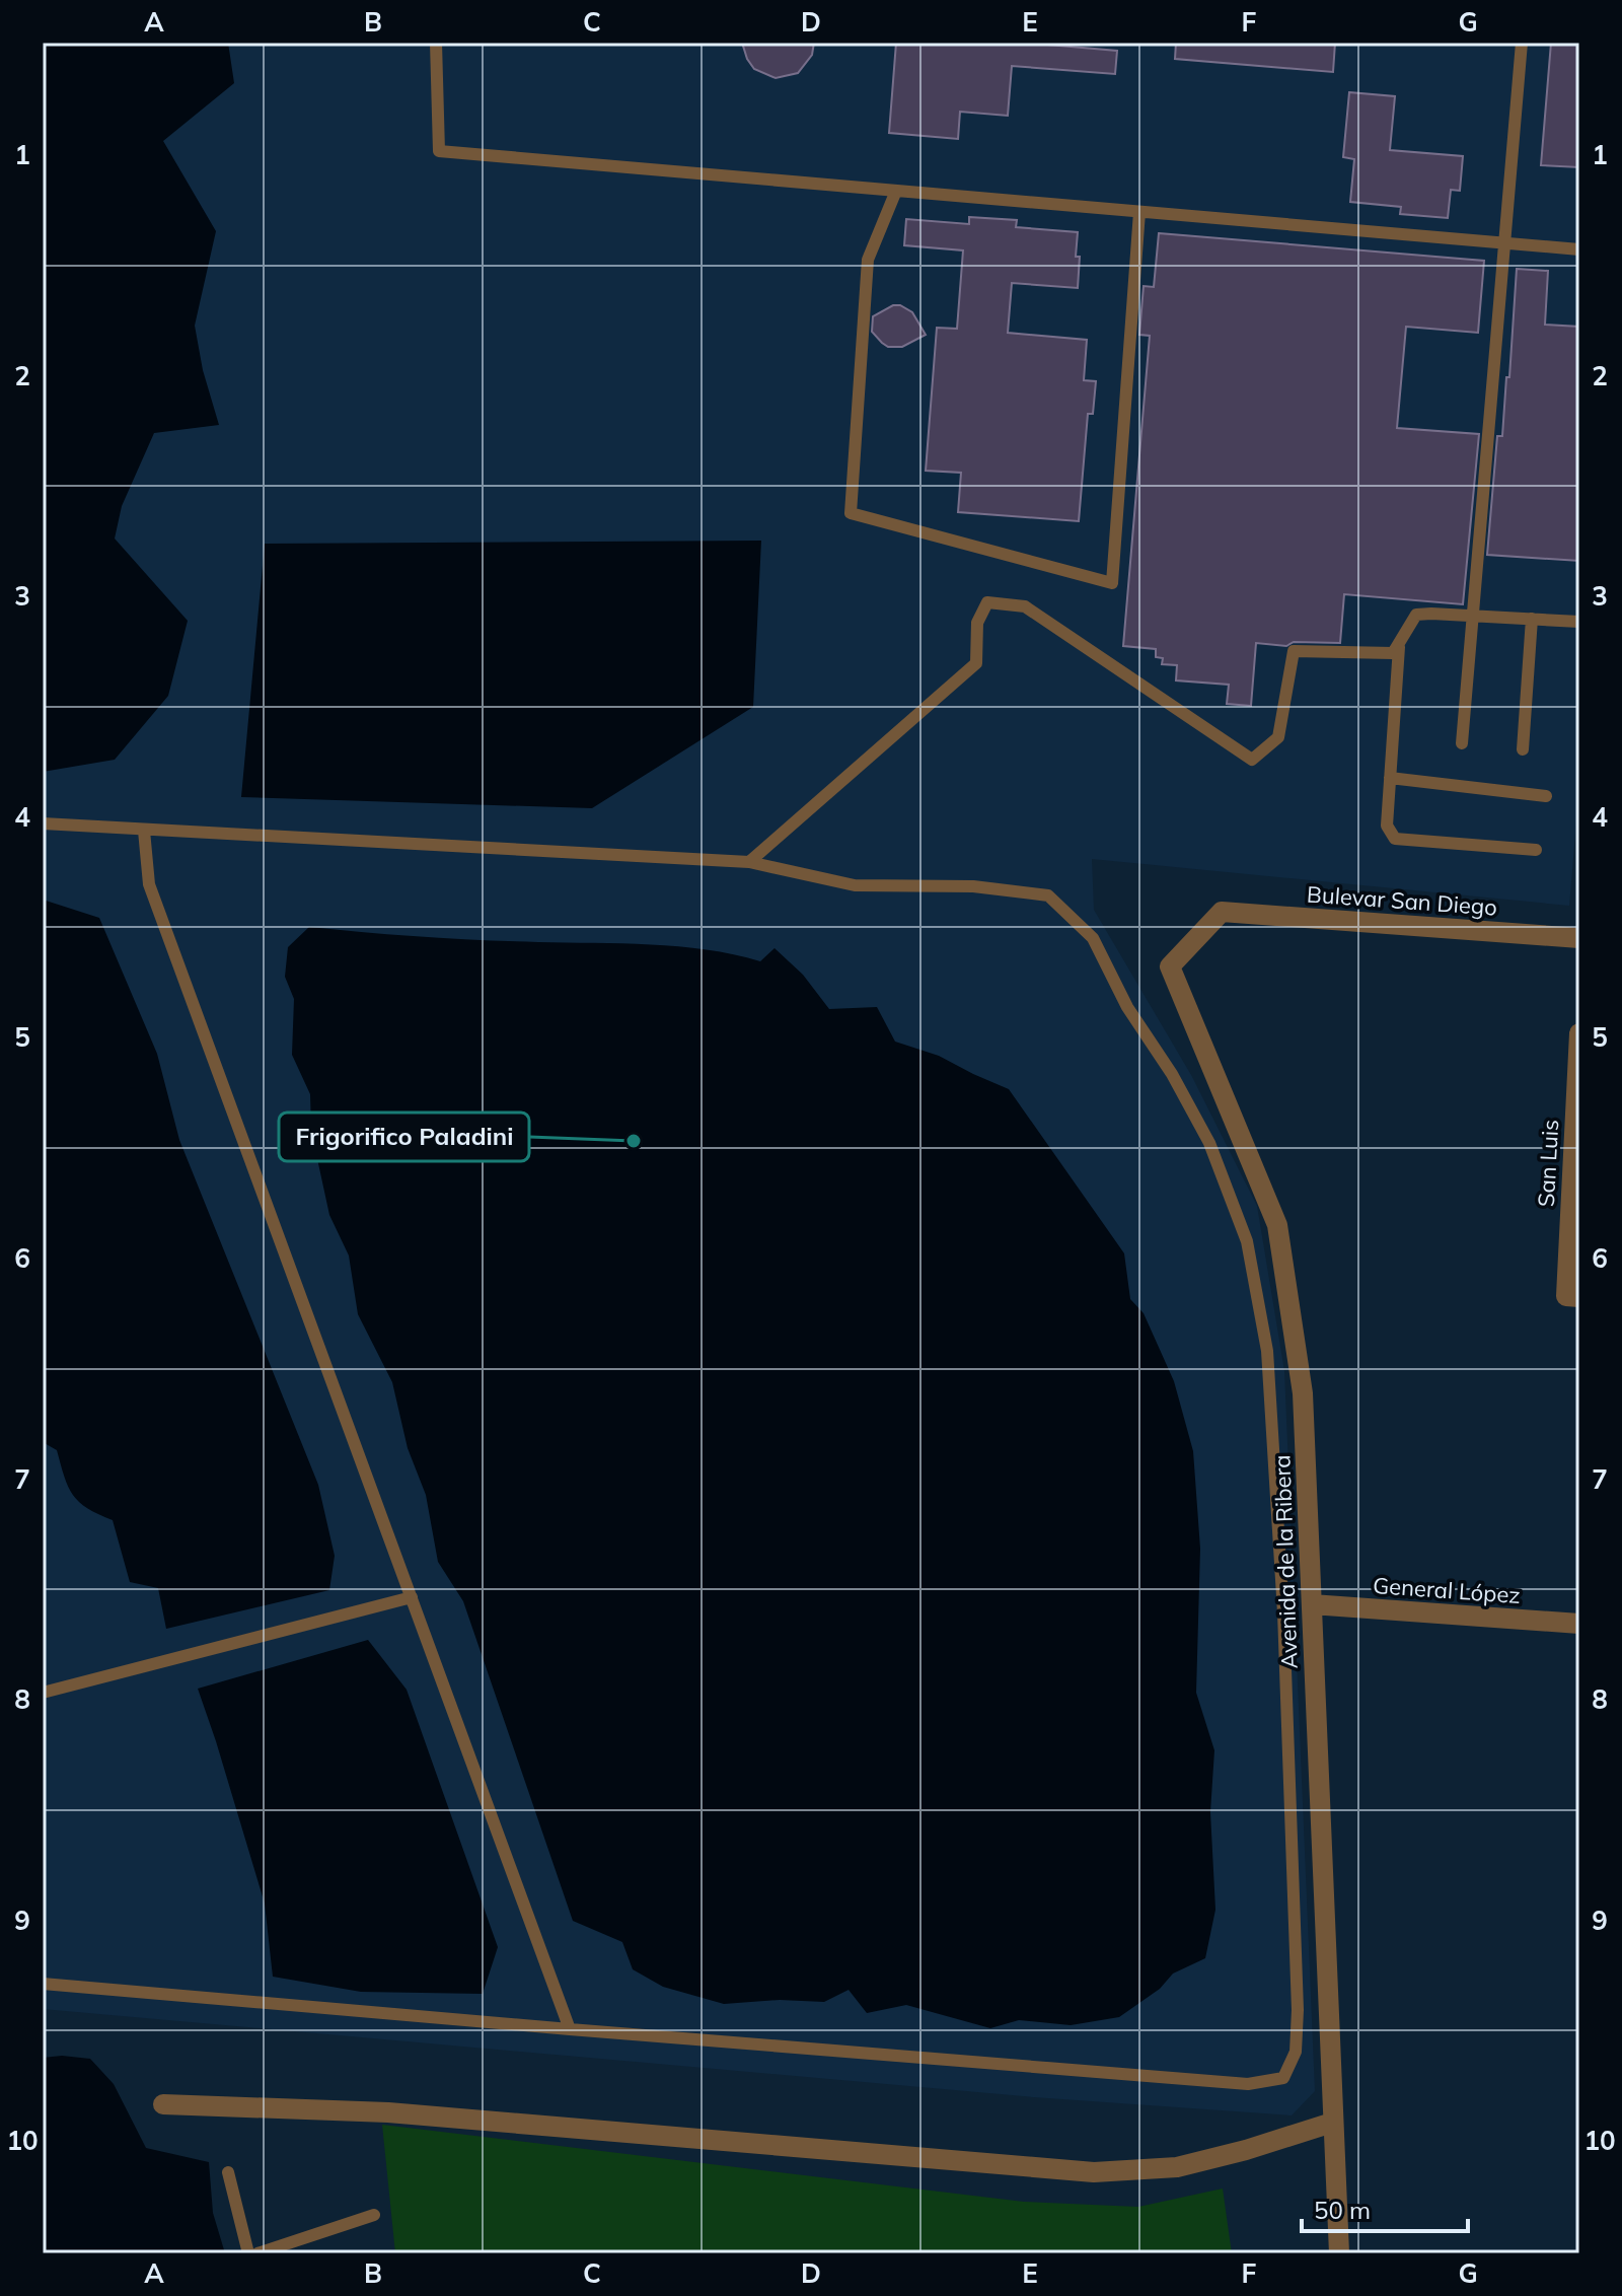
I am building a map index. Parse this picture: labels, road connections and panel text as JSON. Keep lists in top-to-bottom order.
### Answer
{
  "streets": {
    "street": [
      "Bulevar San Diego",
      "San Luis",
      "Avenida de la Ribera",
      "General López"
    ]
  },
  "crossings": [
    ["Bulevar San Diego", "Avenida de la Ribera"],
    ["Avenida de la Ribera", "General López"]
  ],
  "places": ["Frigorifico Paladini"],
  "scale_bar": "50 m",
  "grid": {
    "columns": [
      "A",
      "B",
      "C",
      "D",
      "E",
      "F",
      "G"
    ],
    "rows": [
      "1",
      "2",
      "3",
      "4",
      "5",
      "6",
      "7",
      "8",
      "9",
      "10"
    ]
  }
}
